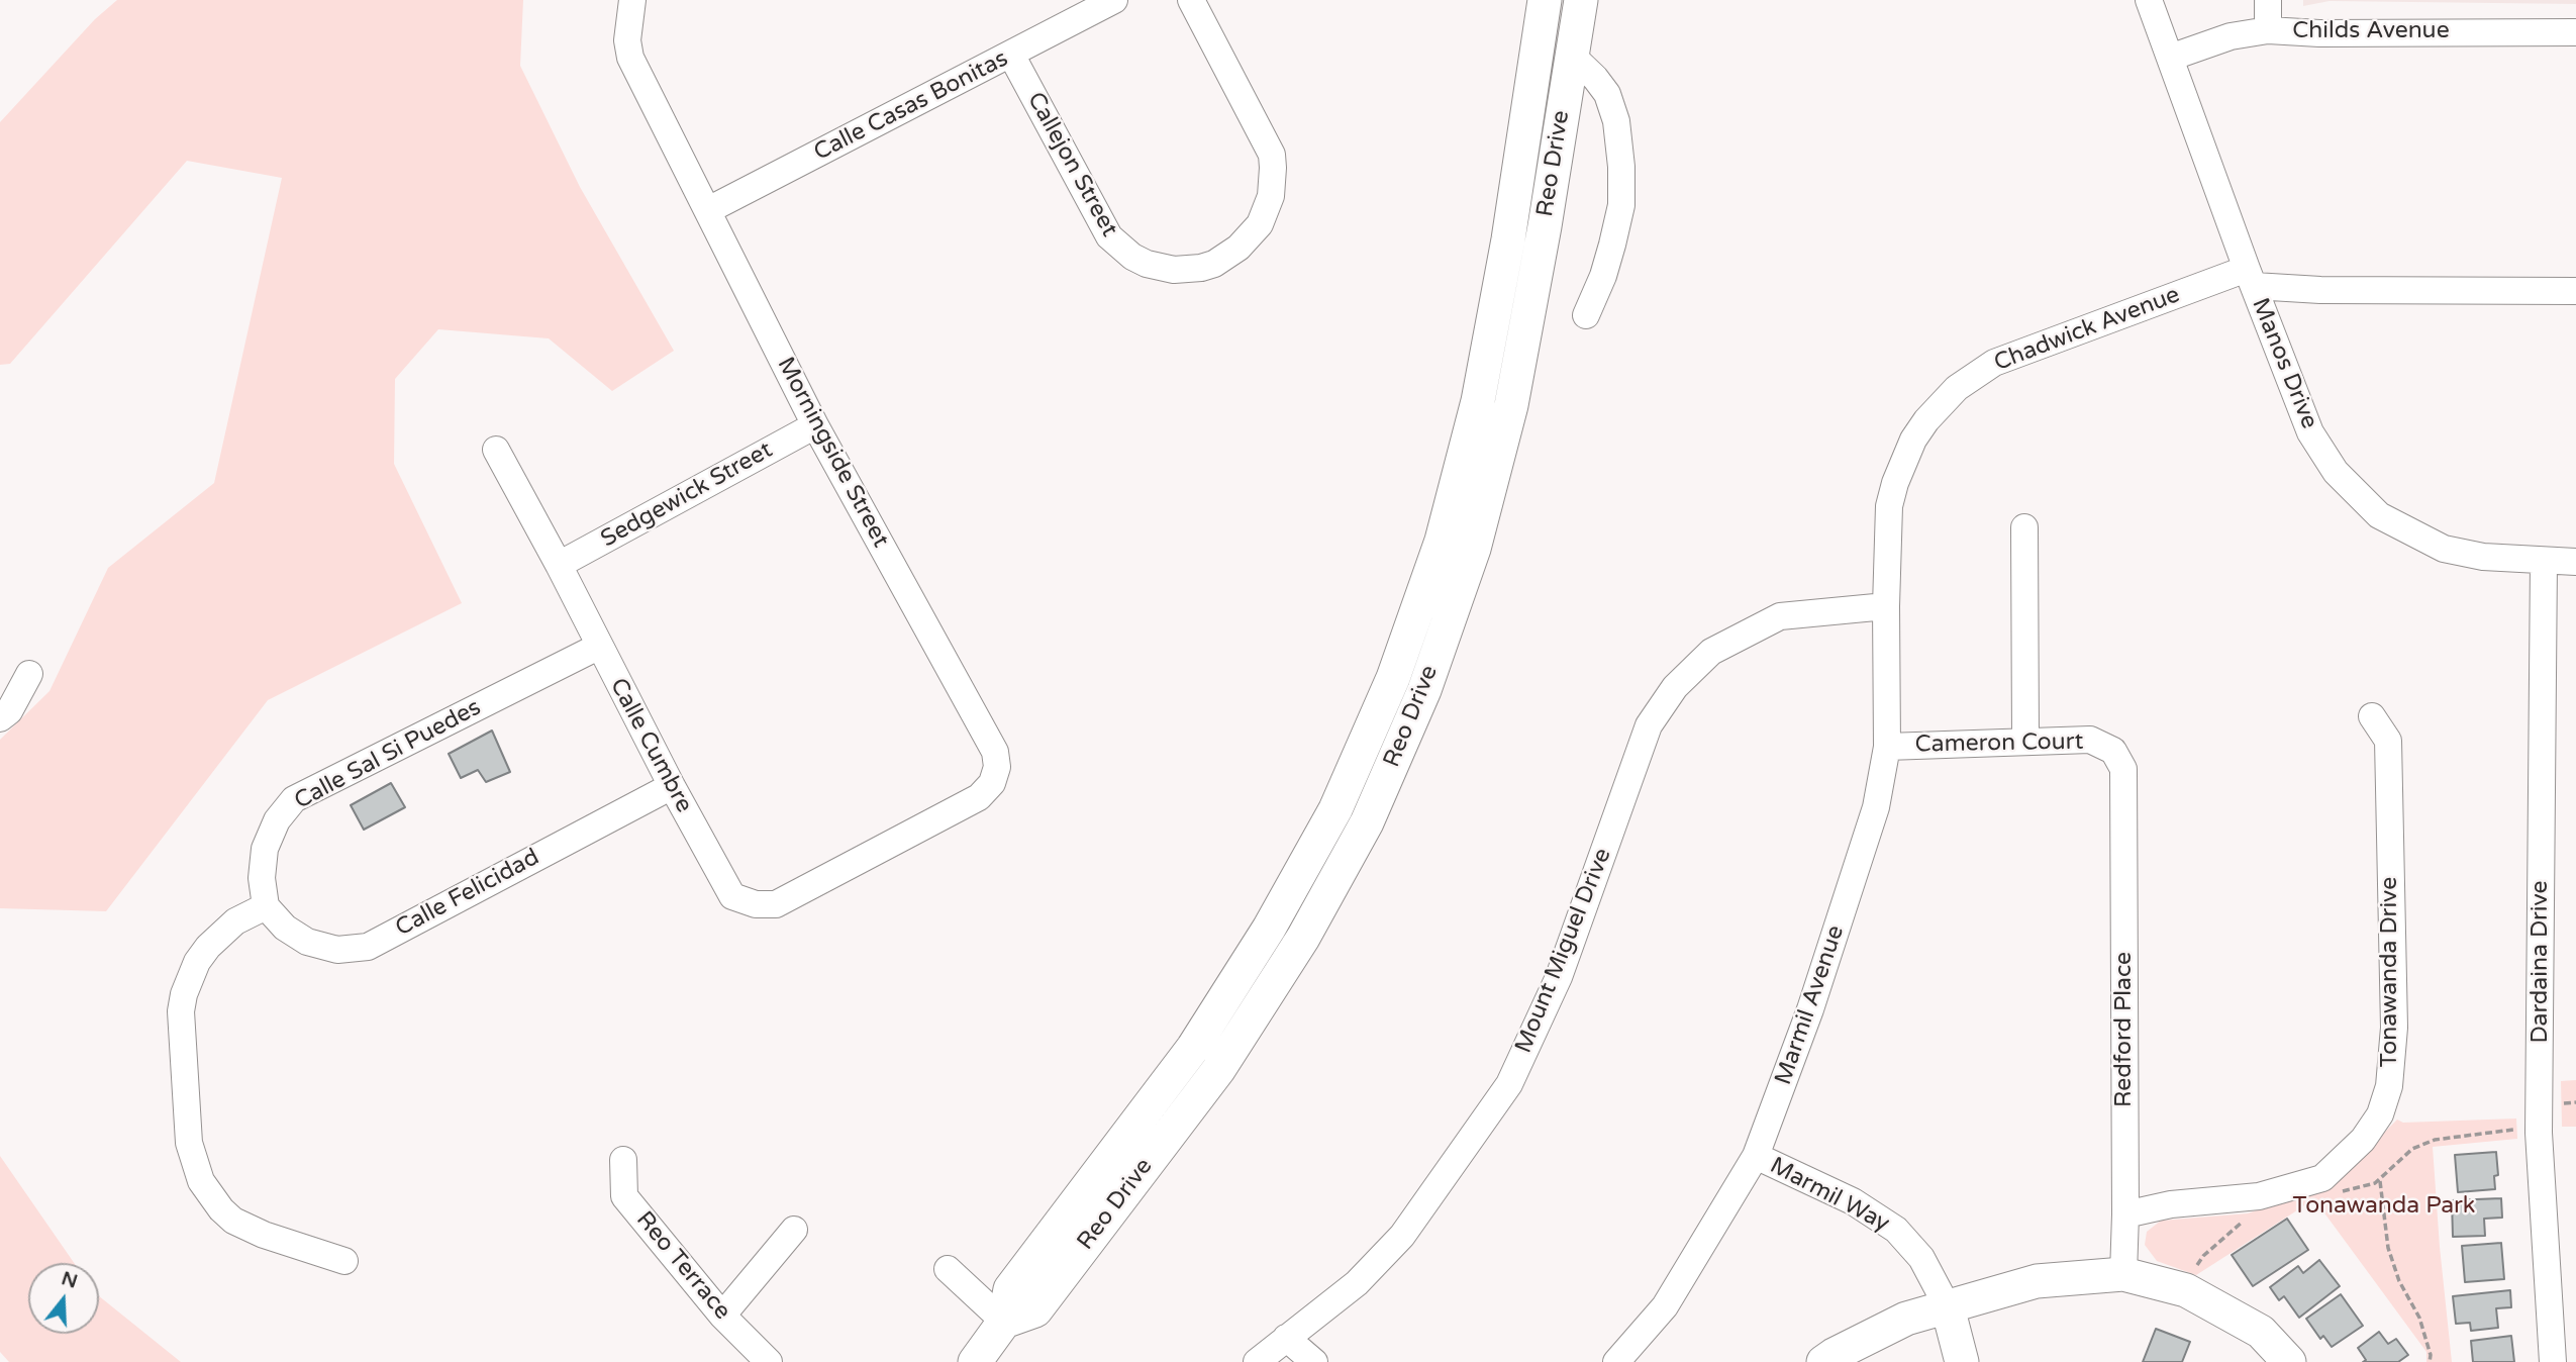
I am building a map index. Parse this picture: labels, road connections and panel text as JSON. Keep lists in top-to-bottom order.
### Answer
{
  "streets": {
    "main road": ["Reo Drive"],
    "street": [
      "Childs Avenue",
      "Calle Casas Bonitas",
      "Callejon Street",
      "Chadwick Avenue",
      "Manos Drive",
      "Morningside Street",
      "Sedgewick Street",
      "Cameron Court",
      "Calle Cumbre",
      "Calle Sal Si Puedes",
      "Calle Felicidad",
      "Mount Miguel Drive",
      "Dardaina Drive",
      "Tonawanda Drive",
      "Marmil Avenue",
      "Redford Place",
      "Marmil Way",
      "Reo Terrace"
    ]
  },
  "crossings": [
    ["Childs Avenue", "Manos Drive"],
    ["Calle Casas Bonitas", "Callejon Street"],
    ["Calle Casas Bonitas", "Morningside Street"],
    ["Chadwick Avenue", "Manos Drive"],
    ["Chadwick Avenue", "Mount Miguel Drive"],
    ["Chadwick Avenue", "Marmil Avenue"],
    ["Manos Drive", "Dardaina Drive"],
    ["Morningside Street", "Sedgewick Street"],
    ["Morningside Street", "Calle Cumbre"],
    ["Sedgewick Street", "Calle Cumbre"],
    ["Cameron Court", "Marmil Avenue"],
    ["Cameron Court", "Redford Place"],
    ["Calle Cumbre", "Calle Sal Si Puedes"],
    ["Calle Cumbre", "Calle Felicidad"],
    ["Calle Sal Si Puedes", "Calle Felicidad"],
    ["Mount Miguel Drive", "Marmil Avenue"],
    ["Tonawanda Drive", "Redford Place"],
    ["Marmil Avenue", "Marmil Way"]
  ],
  "parks": ["Tonawanda Park"],
  "north": "top"
}
